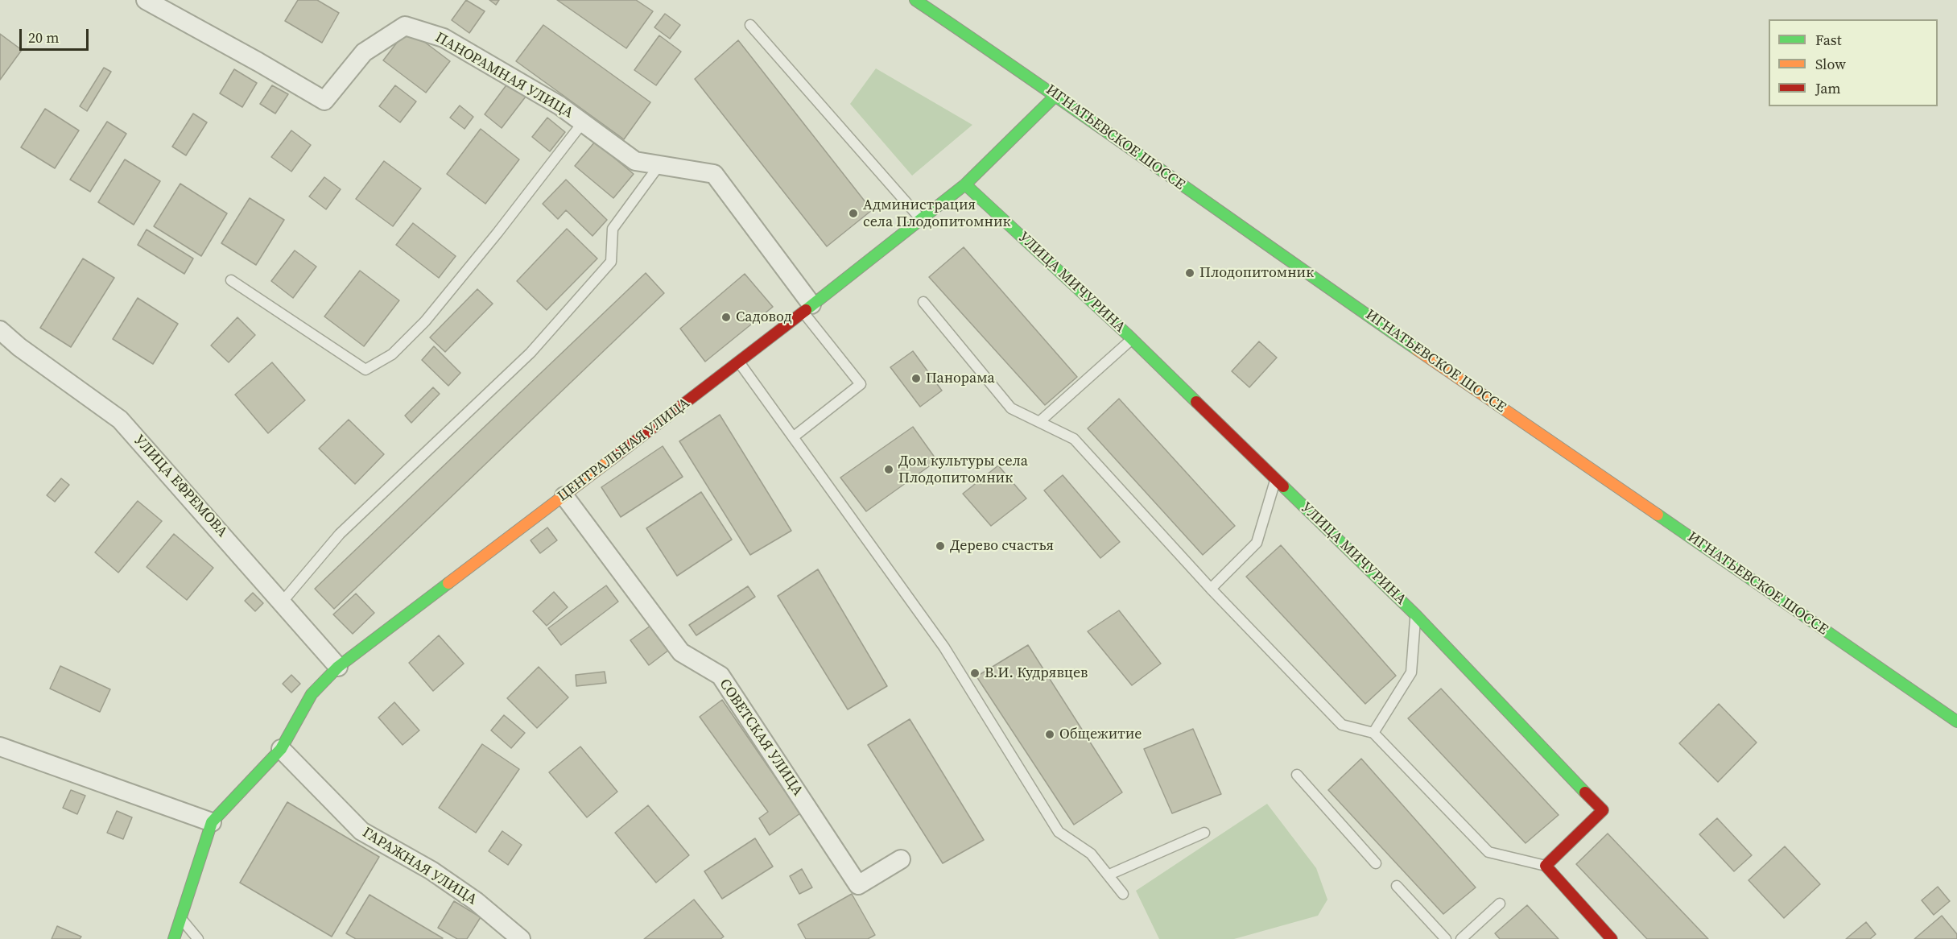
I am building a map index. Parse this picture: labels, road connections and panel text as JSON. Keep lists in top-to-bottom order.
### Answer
{
  "streets": {
    "street": [
      "ПАНОРАМНАЯ УЛИЦА",
      "ИГНАТЬЕВСКОЕ ШОССЕ",
      "УЛИЦА МИЧУРИНА",
      "ЦЕНТРАЛЬНАЯ УЛИЦА",
      "УЛИЦА ЕФРЕМОВА",
      "СОВЕТСКАЯ УЛИЦА",
      "ГАРАЖНАЯ УЛИЦА"
    ]
  },
  "crossings": [
    ["ПАНОРАМНАЯ УЛИЦА", "ЦЕНТРАЛЬНАЯ УЛИЦА"],
    ["ИГНАТЬЕВСКОЕ ШОССЕ", "ЦЕНТРАЛЬНАЯ УЛИЦА"],
    ["УЛИЦА МИЧУРИНА", "ЦЕНТРАЛЬНАЯ УЛИЦА"],
    ["ЦЕНТРАЛЬНАЯ УЛИЦА", "УЛИЦА ЕФРЕМОВА"],
    ["ЦЕНТРАЛЬНАЯ УЛИЦА", "СОВЕТСКАЯ УЛИЦА"],
    ["ЦЕНТРАЛЬНАЯ УЛИЦА", "ГАРАЖНАЯ УЛИЦА"]
  ],
  "places": [
    "Администрация села Плодопитомник",
    "Плодопитомник",
    "Садовод",
    "Панорама",
    "Дом культуры села Плодопитомник",
    "Дерево счастья",
    "В.И. Кудрявцев",
    "Общежитие"
  ],
  "legend": ["Fast", "Slow", "Jam"],
  "scale_bar": "20 m"
}
